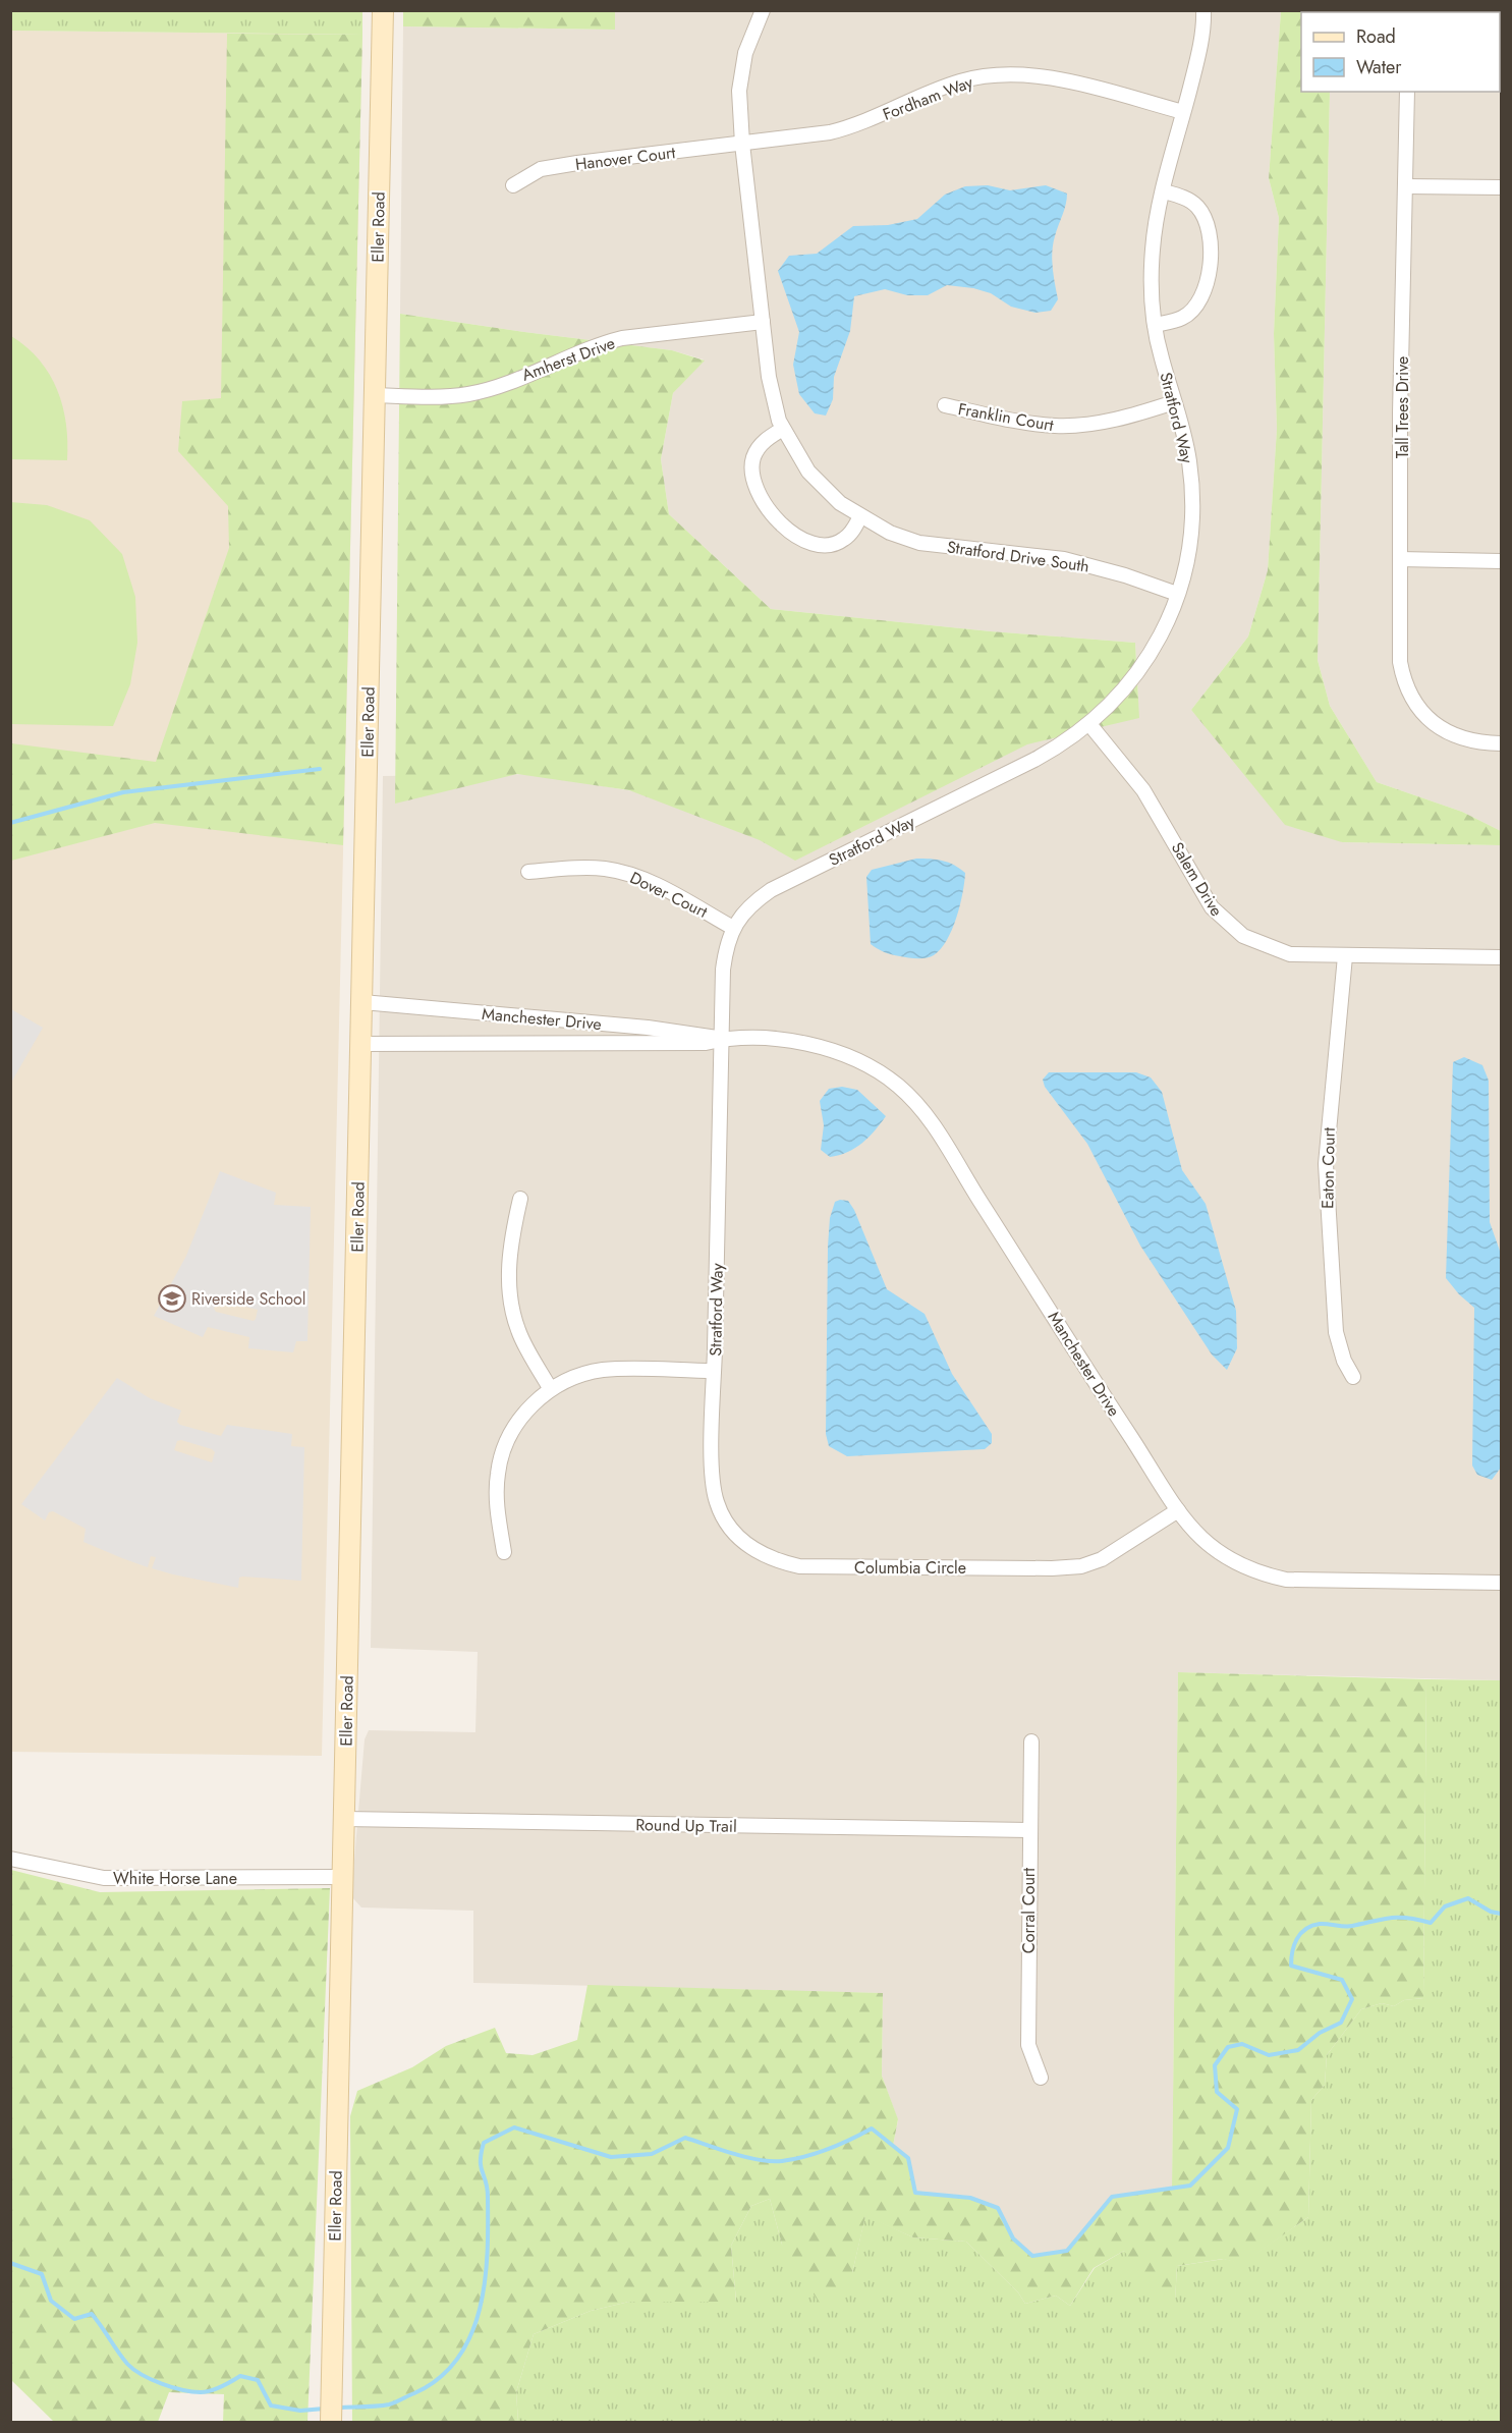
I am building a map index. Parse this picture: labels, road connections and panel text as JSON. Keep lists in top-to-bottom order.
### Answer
{
  "streets": {
    "street": [
      "Fordham Way",
      "Hanover Court",
      "Eller Road",
      "Amherst Drive",
      "Tall Trees Drive",
      "Franklin Court",
      "Stratford Way",
      "Stratford Drive South",
      "Salem Drive",
      "Dover Court",
      "Manchester Drive",
      "Eaton Court",
      "Columbia Circle",
      "Round Up Trail",
      "White Horse Lane",
      "Corral Court"
    ]
  },
  "crossings": [
    ["Fordham Way", "Hanover Court"],
    ["Fordham Way", "Stratford Way"],
    ["Fordham Way", "Stratford Drive South"],
    ["Hanover Court", "Stratford Drive South"],
    ["Eller Road", "Amherst Drive"],
    ["Eller Road", "Manchester Drive"],
    ["Eller Road", "Round Up Trail"],
    ["Eller Road", "White Horse Lane"],
    ["Amherst Drive", "Stratford Drive South"],
    ["Franklin Court", "Stratford Way"],
    ["Stratford Way", "Stratford Drive South"],
    ["Stratford Way", "Salem Drive"],
    ["Stratford Way", "Dover Court"],
    ["Stratford Way", "Manchester Drive"],
    ["Stratford Way", "Columbia Circle"],
    ["Salem Drive", "Eaton Court"],
    ["Manchester Drive", "Columbia Circle"],
    ["Round Up Trail", "Corral Court"]
  ],
  "places": {
    "school or university": ["Riverside School"]
  },
  "legend": ["Road", "Water"]
}
